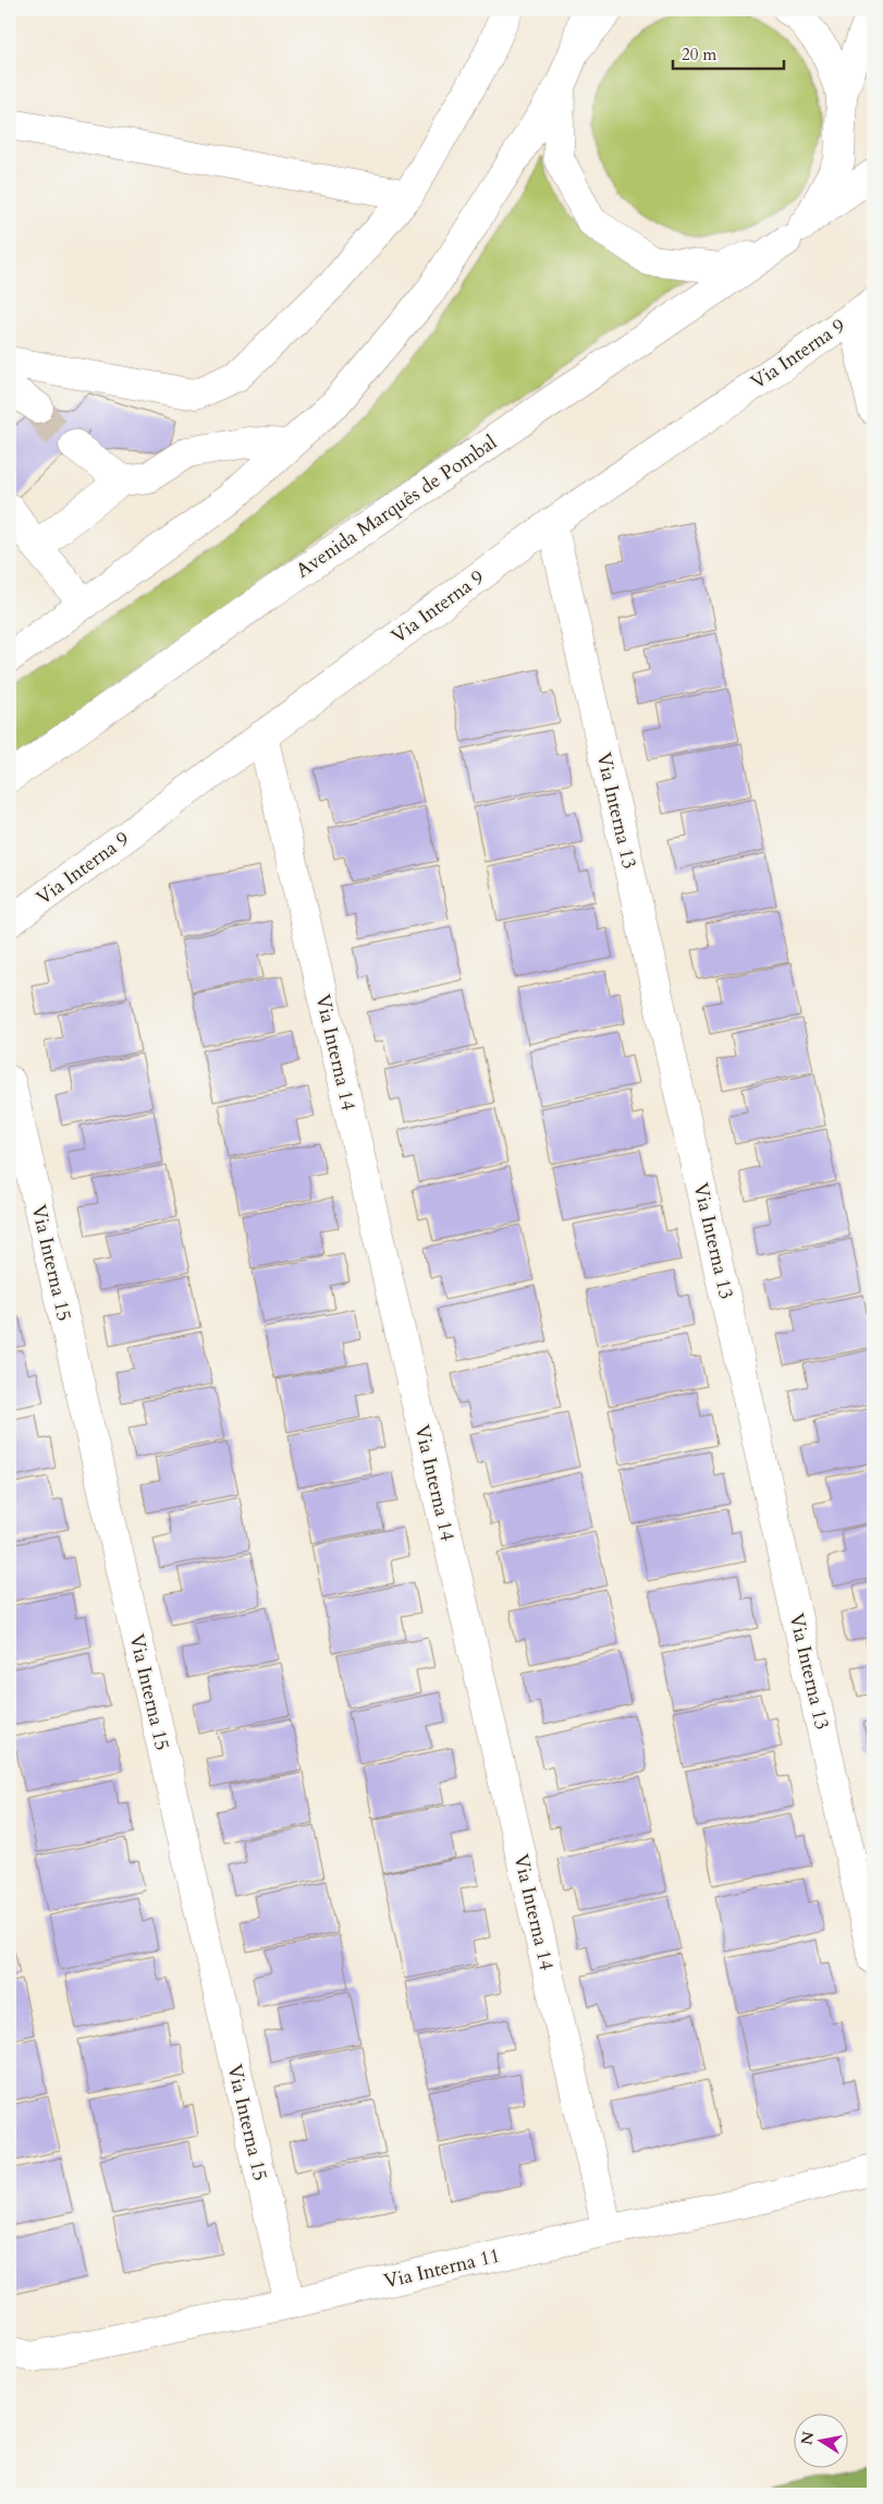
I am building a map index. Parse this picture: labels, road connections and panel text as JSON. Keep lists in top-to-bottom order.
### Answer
{
  "streets": {
    "main road": [
      "Via Interna 9",
      "Avenida Marquês de Pombal",
      "Via Interna 13",
      "Via Interna 14",
      "Via Interna 15",
      "Via Interna 11"
    ]
  },
  "crossings": [
    ["Via Interna 9", "Via Interna 13"],
    ["Via Interna 9", "Via Interna 14"],
    ["Via Interna 14", "Via Interna 11"],
    ["Via Interna 15", "Via Interna 11"]
  ],
  "scale_bar": "20 m",
  "north": "left"
}
